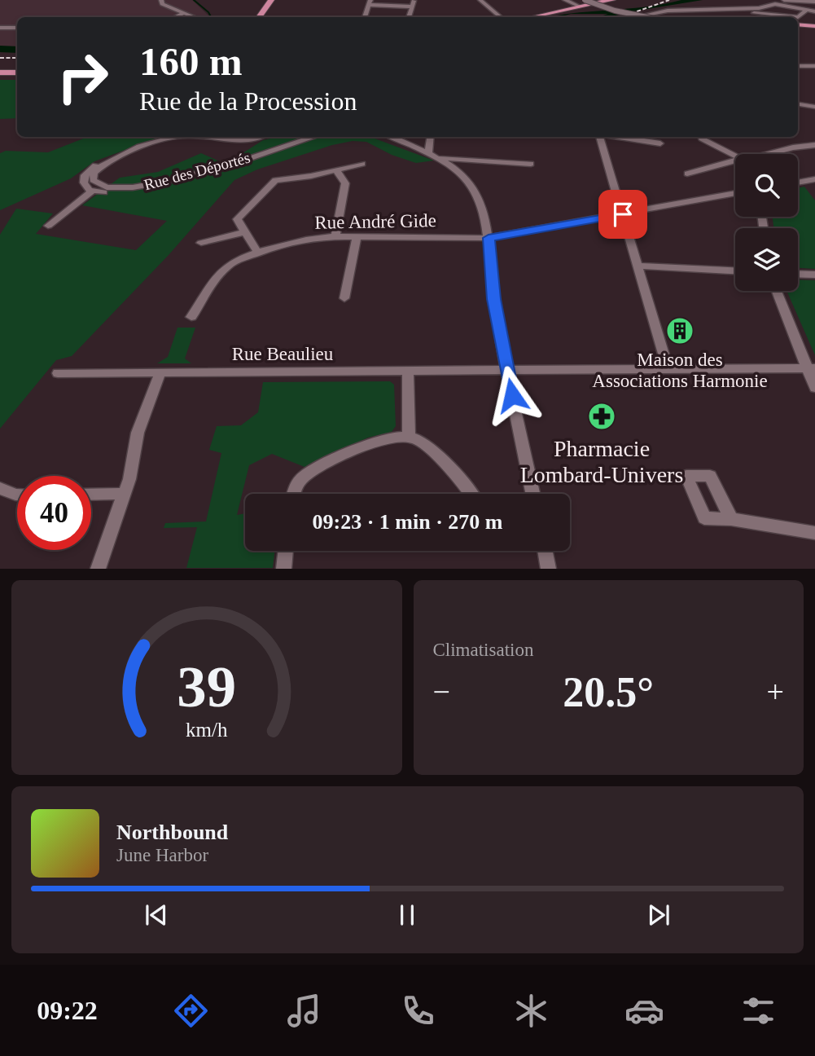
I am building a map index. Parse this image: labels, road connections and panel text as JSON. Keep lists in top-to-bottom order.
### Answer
{
  "streets": {
    "street": ["Rue des Déportés", "Rue André Gide", "Rue Beaulieu"]
  },
  "places": {
    "building": ["Maison des Associations Harmonie"],
    "pharmacy": ["Pharmacie Lombard-Univers"]
  },
  "page": {
    "turn": ["160 m", "Rue de la Procession"],
    "limit": "40",
    "trip": "09:23 · 1 min · 270 m",
    "tile": "Climatisation",
    "heat": ["−", "20.5°", "+"],
    "song": ["Northbound", "June Harbor"],
    "tabs": "09:22",
    "gauge": ["39", "km/h"]
  }
}
